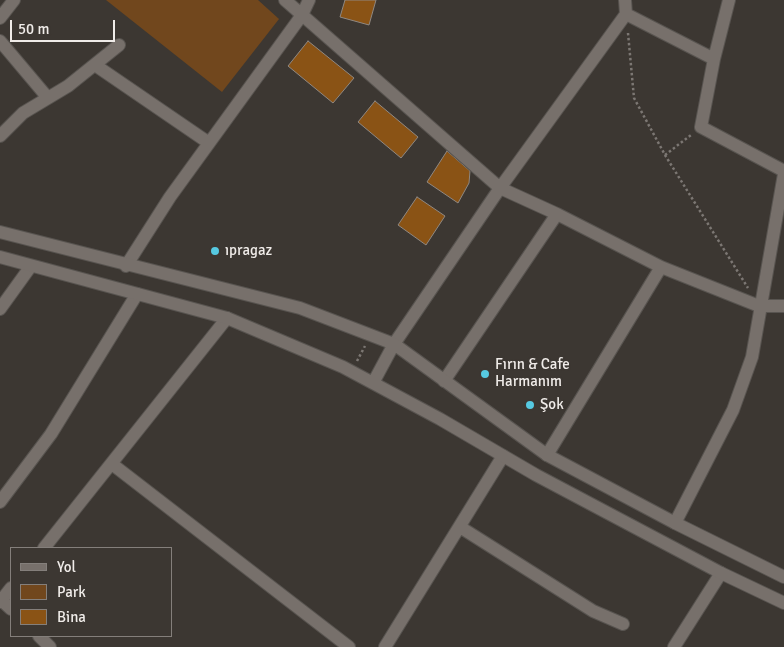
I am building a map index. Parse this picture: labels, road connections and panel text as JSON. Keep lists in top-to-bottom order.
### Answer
{
  "places": ["ıpragaz", "Fırın & Cafe Harmanım", "Şok"],
  "legend": ["Yol", "Park", "Bina"],
  "scale_bar": "50 m"
}
